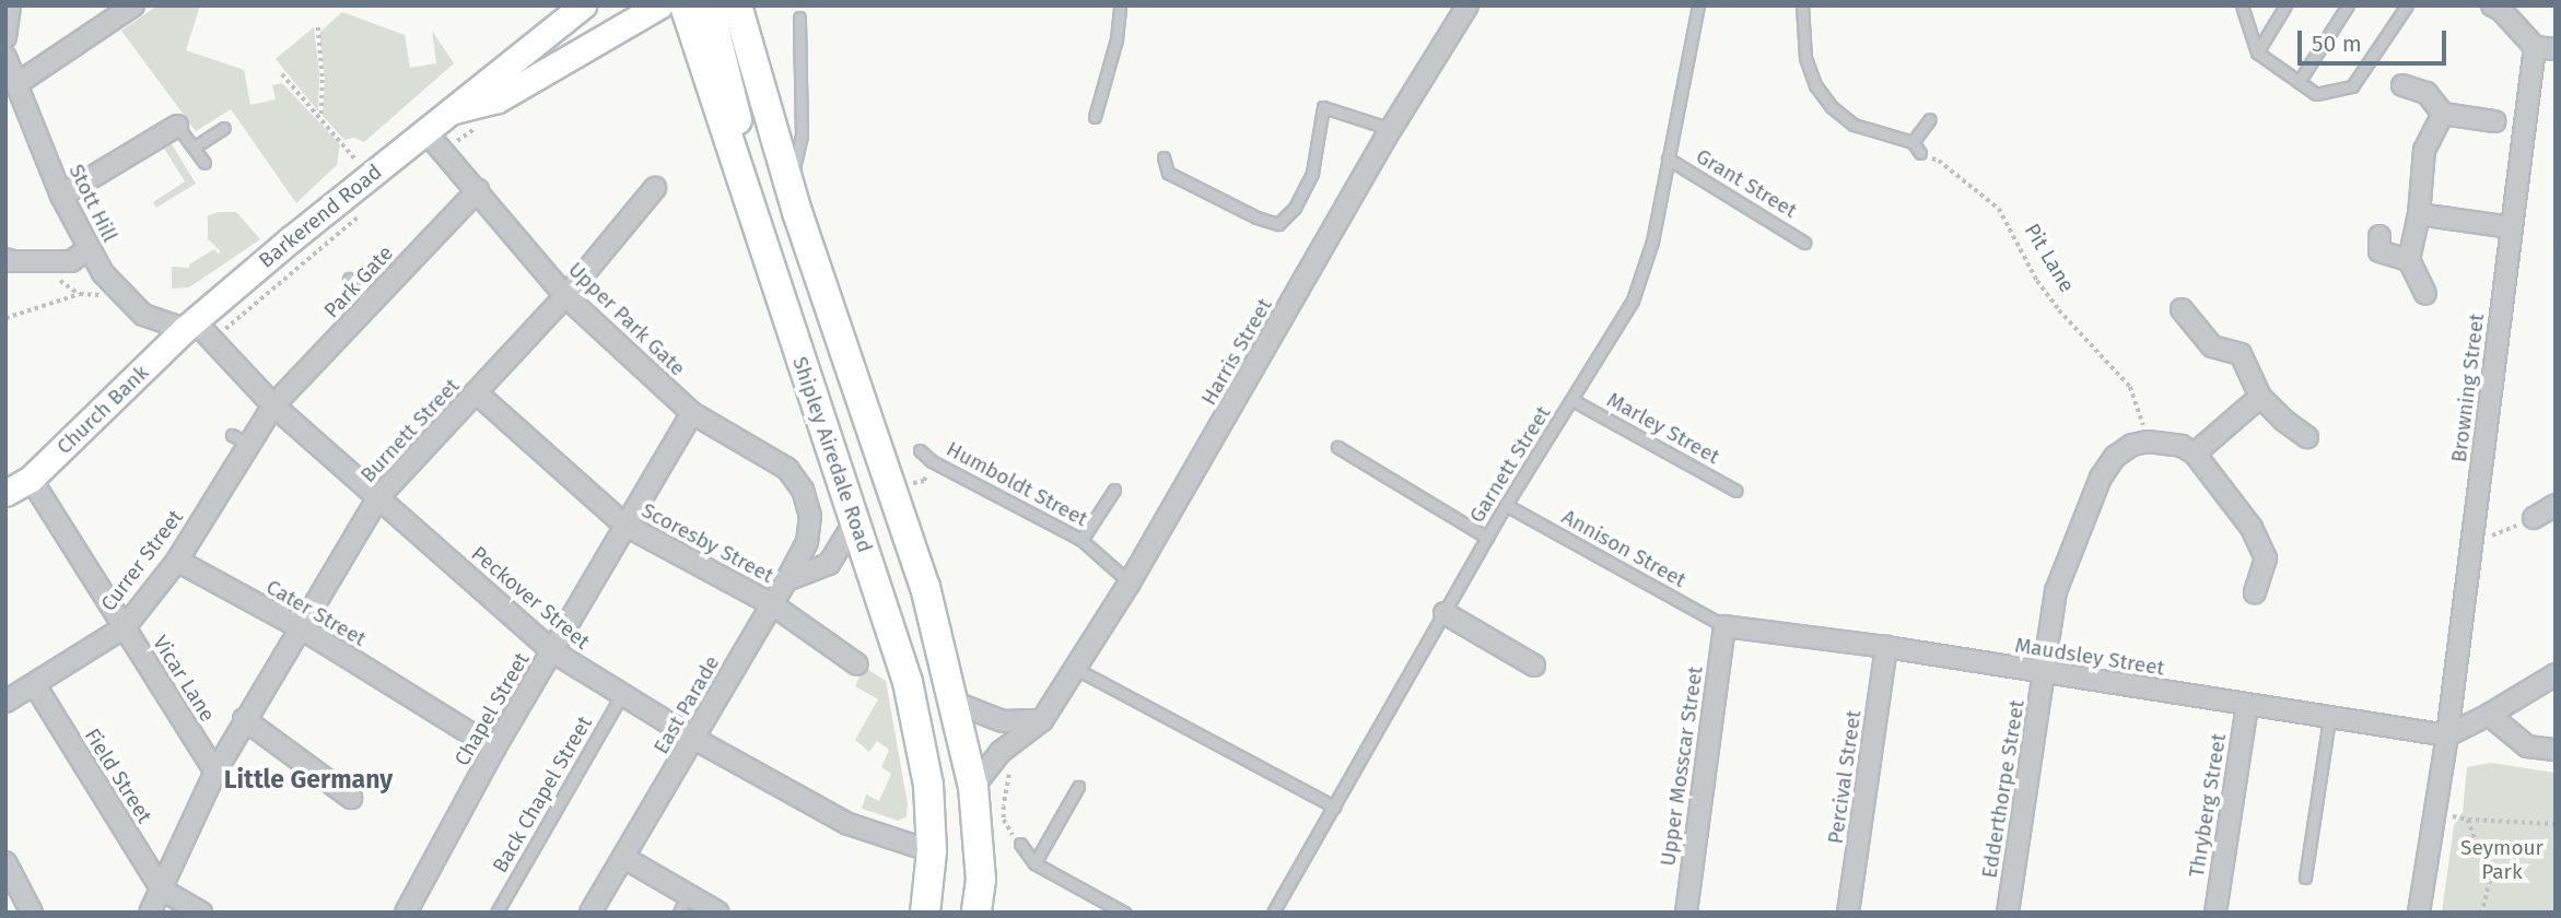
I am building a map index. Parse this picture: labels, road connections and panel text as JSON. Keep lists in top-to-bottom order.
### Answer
{
  "streets": {
    "main road": ["Shipley Airedale Road"],
    "street": [
      "Stott Hill",
      "Barkerend Road",
      "Park Gate",
      "Upper Park Gate",
      "Harris Street",
      "Browning Street",
      "Church Bank",
      "Burnett Street",
      "Scoresby Street",
      "Currer Street",
      "Peckover Street",
      "Cater Street",
      "Maudsley Street",
      "Vicar Lane",
      "East Parade",
      "Chapel Street",
      "Upper Mosscar Street",
      "Field Street",
      "Percival Street",
      "Edderthorpe Street",
      "Thryberg Street"
    ],
    "lane": [
      "Grant Street",
      "Marley Street",
      "Garnett Street",
      "Humboldt Street",
      "Annison Street",
      "Back Chapel Street"
    ],
    "path": ["Pit Lane"]
  },
  "crossings": [
    ["Grant Street", "Garnett Street"],
    ["Stott Hill", "Barkerend Road"],
    ["Stott Hill", "Church Bank"],
    ["Stott Hill", "Peckover Street"],
    ["Barkerend Road", "Upper Park Gate"],
    ["Barkerend Road", "Church Bank"],
    ["Barkerend Road", "Peckover Street"],
    ["Pit Lane", "Edderthorpe Street"],
    ["Park Gate", "Upper Park Gate"],
    ["Park Gate", "Currer Street"],
    ["Park Gate", "Peckover Street"],
    ["Upper Park Gate", "Burnett Street"],
    ["Upper Park Gate", "East Parade"],
    ["Upper Park Gate", "Chapel Street"],
    ["Harris Street", "Shipley Airedale Road"],
    ["Harris Street", "Humboldt Street"],
    ["Browning Street", "Maudsley Street"],
    ["Church Bank", "Peckover Street"],
    ["Church Bank", "Vicar Lane"],
    ["Marley Street", "Garnett Street"],
    ["Burnett Street", "Scoresby Street"],
    ["Burnett Street", "Peckover Street"],
    ["Burnett Street", "Cater Street"],
    ["Burnett Street", "Vicar Lane"],
    ["Shipley Airedale Road", "Peckover Street"],
    ["Garnett Street", "Annison Street"],
    ["Scoresby Street", "East Parade"],
    ["Scoresby Street", "Chapel Street"],
    ["Annison Street", "Maudsley Street"],
    ["Annison Street", "Upper Mosscar Street"],
    ["Currer Street", "Peckover Street"],
    ["Currer Street", "Cater Street"],
    ["Currer Street", "Vicar Lane"],
    ["Currer Street", "Field Street"],
    ["Peckover Street", "East Parade"],
    ["Peckover Street", "Chapel Street"],
    ["Peckover Street", "Back Chapel Street"],
    ["Cater Street", "Chapel Street"],
    ["Maudsley Street", "Upper Mosscar Street"],
    ["Maudsley Street", "Percival Street"],
    ["Maudsley Street", "Edderthorpe Street"],
    ["Maudsley Street", "Thryberg Street"]
  ],
  "districts": ["Little Germany"],
  "parks": ["Seymour Park"],
  "scale_bar": "50 m"
}
